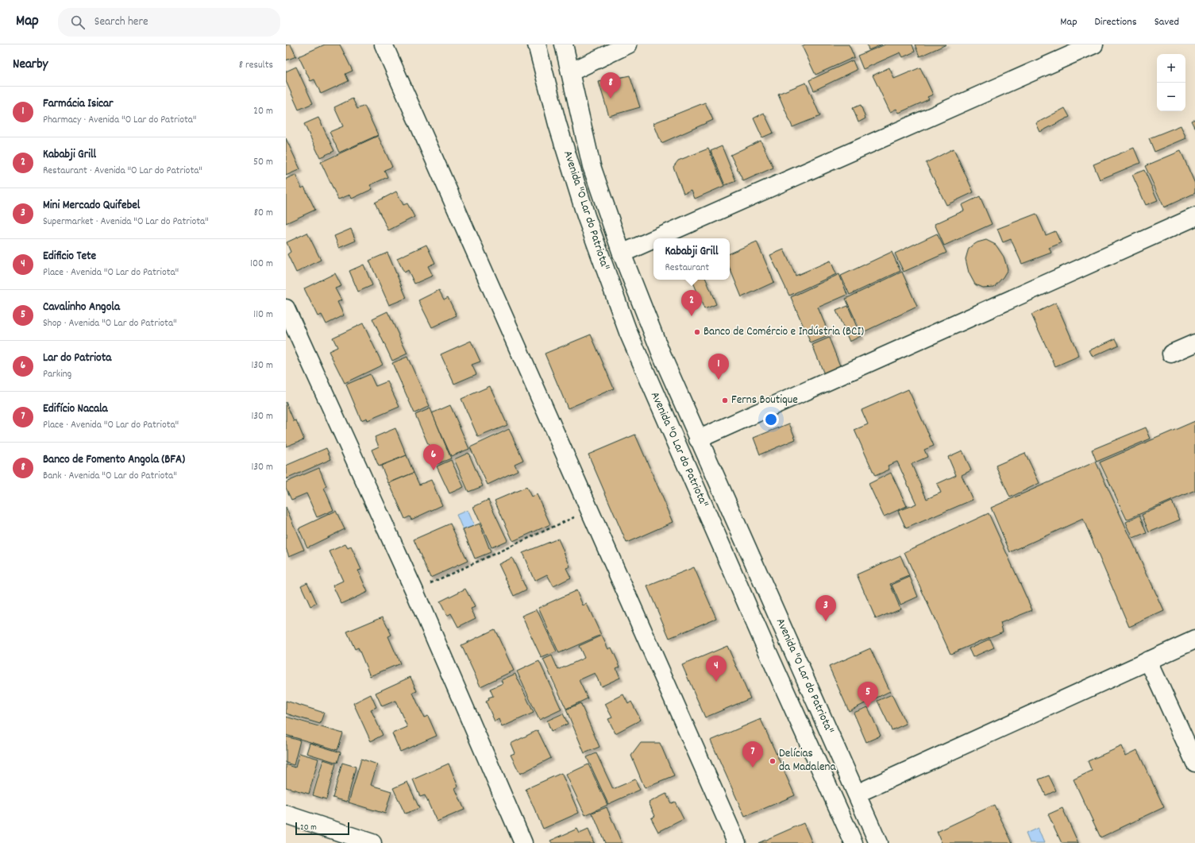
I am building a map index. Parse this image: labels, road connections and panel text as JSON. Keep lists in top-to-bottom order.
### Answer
{
  "streets": {
    "street": ["Avenida \"O Lar do Patriota\""]
  },
  "places": ["Banco de Comércio e Indústria (BCI)", "Ferns Boutique", "Delícias da Madalena"],
  "scale_bar": "20 m",
  "page": {
    "header": "Map",
    "search": "Search here",
    "nav": ["Map", "Directions", "Saved"],
    "heading": ["Nearby", "8 results"],
    "map_buttons": ["+", "−"],
    "pins": [
      "8",
      "2",
      "1",
      "6",
      "3",
      "4",
      "5",
      "7"
    ],
    "list": [
      {
        "mark": "1",
        "name": "Farmácia Isicar",
        "note": "Pharmacy · Avenida \"O Lar do Patriota\"",
        "value": "20 m"
      },
      {
        "mark": "2",
        "name": "Kababji Grill",
        "note": "Restaurant · Avenida \"O Lar do Patriota\"",
        "value": "50 m"
      },
      {
        "mark": "3",
        "name": "Mini Mercado Quifebel",
        "note": "Supermarket · Avenida \"O Lar do Patriota\"",
        "value": "80 m"
      },
      {
        "mark": "4",
        "name": "Edificio Tete",
        "note": "Place · Avenida \"O Lar do Patriota\"",
        "value": "100 m"
      },
      {
        "mark": "5",
        "name": "Cavalinho Angola",
        "note": "Shop · Avenida \"O Lar do Patriota\"",
        "value": "110 m"
      },
      {
        "mark": "6",
        "name": "Lar do Patriota",
        "note": "Parking",
        "value": "130 m"
      },
      {
        "mark": "7",
        "name": "Edifício Nacala",
        "note": "Place · Avenida \"O Lar do Patriota\"",
        "value": "130 m"
      },
      {
        "mark": "8",
        "name": "Banco de Fomento Angola (BFA)",
        "note": "Bank · Avenida \"O Lar do Patriota\"",
        "value": "130 m"
      }
    ],
    "popup": ["Kababji Grill", "Restaurant"],
    "scale": "20 m"
  }
}
